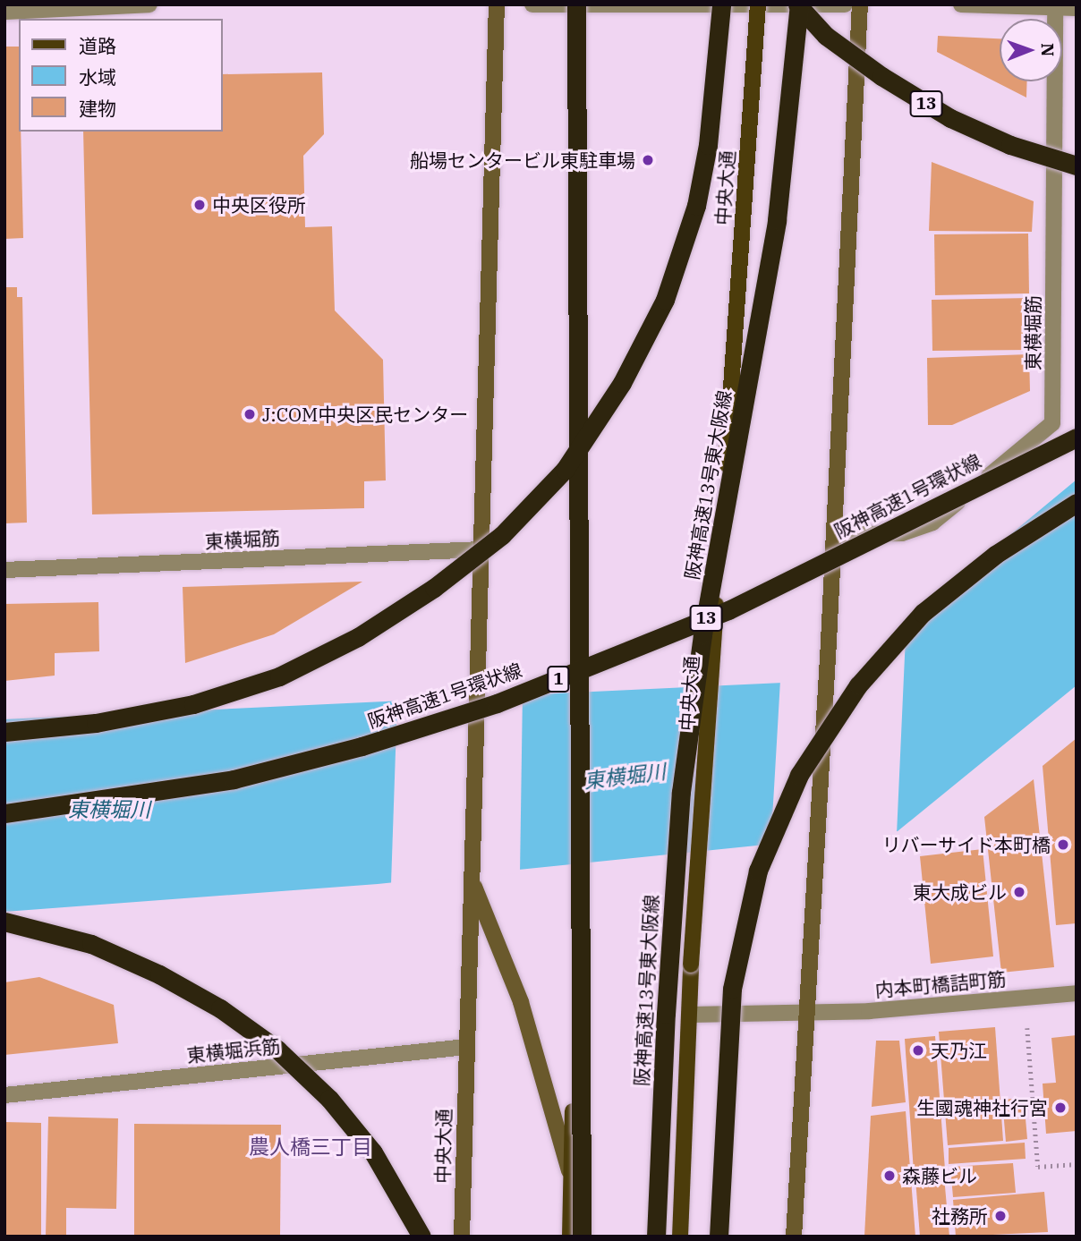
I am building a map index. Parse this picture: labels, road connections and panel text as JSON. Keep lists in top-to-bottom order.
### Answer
{
  "streets": {
    "highway": [
      "13",
      "阪神高速13号東大阪線",
      "阪神高速1号環状線",
      "1"
    ],
    "main road": ["中央大通"],
    "street": ["東横堀筋", "内本町橋詰町筋", "東横堀浜筋"]
  },
  "crossings": [
    ["13", "阪神高速13号東大阪線"],
    ["中央大通", "東横堀筋"],
    ["中央大通", "内本町橋詰町筋"],
    ["中央大通", "東横堀浜筋"]
  ],
  "districts": ["農人橋三丁目"],
  "water": ["東横堀川"],
  "places": [
    "船場センタービル東駐車場",
    "中央区役所",
    "J:COM中央区民センター",
    "リバーサイド本町橋",
    "東大成ビル",
    "天乃江",
    "生國魂神社行宮",
    "森藤ビル",
    "社務所"
  ],
  "legend": ["道路", "水域", "建物"],
  "north": "right"
}
